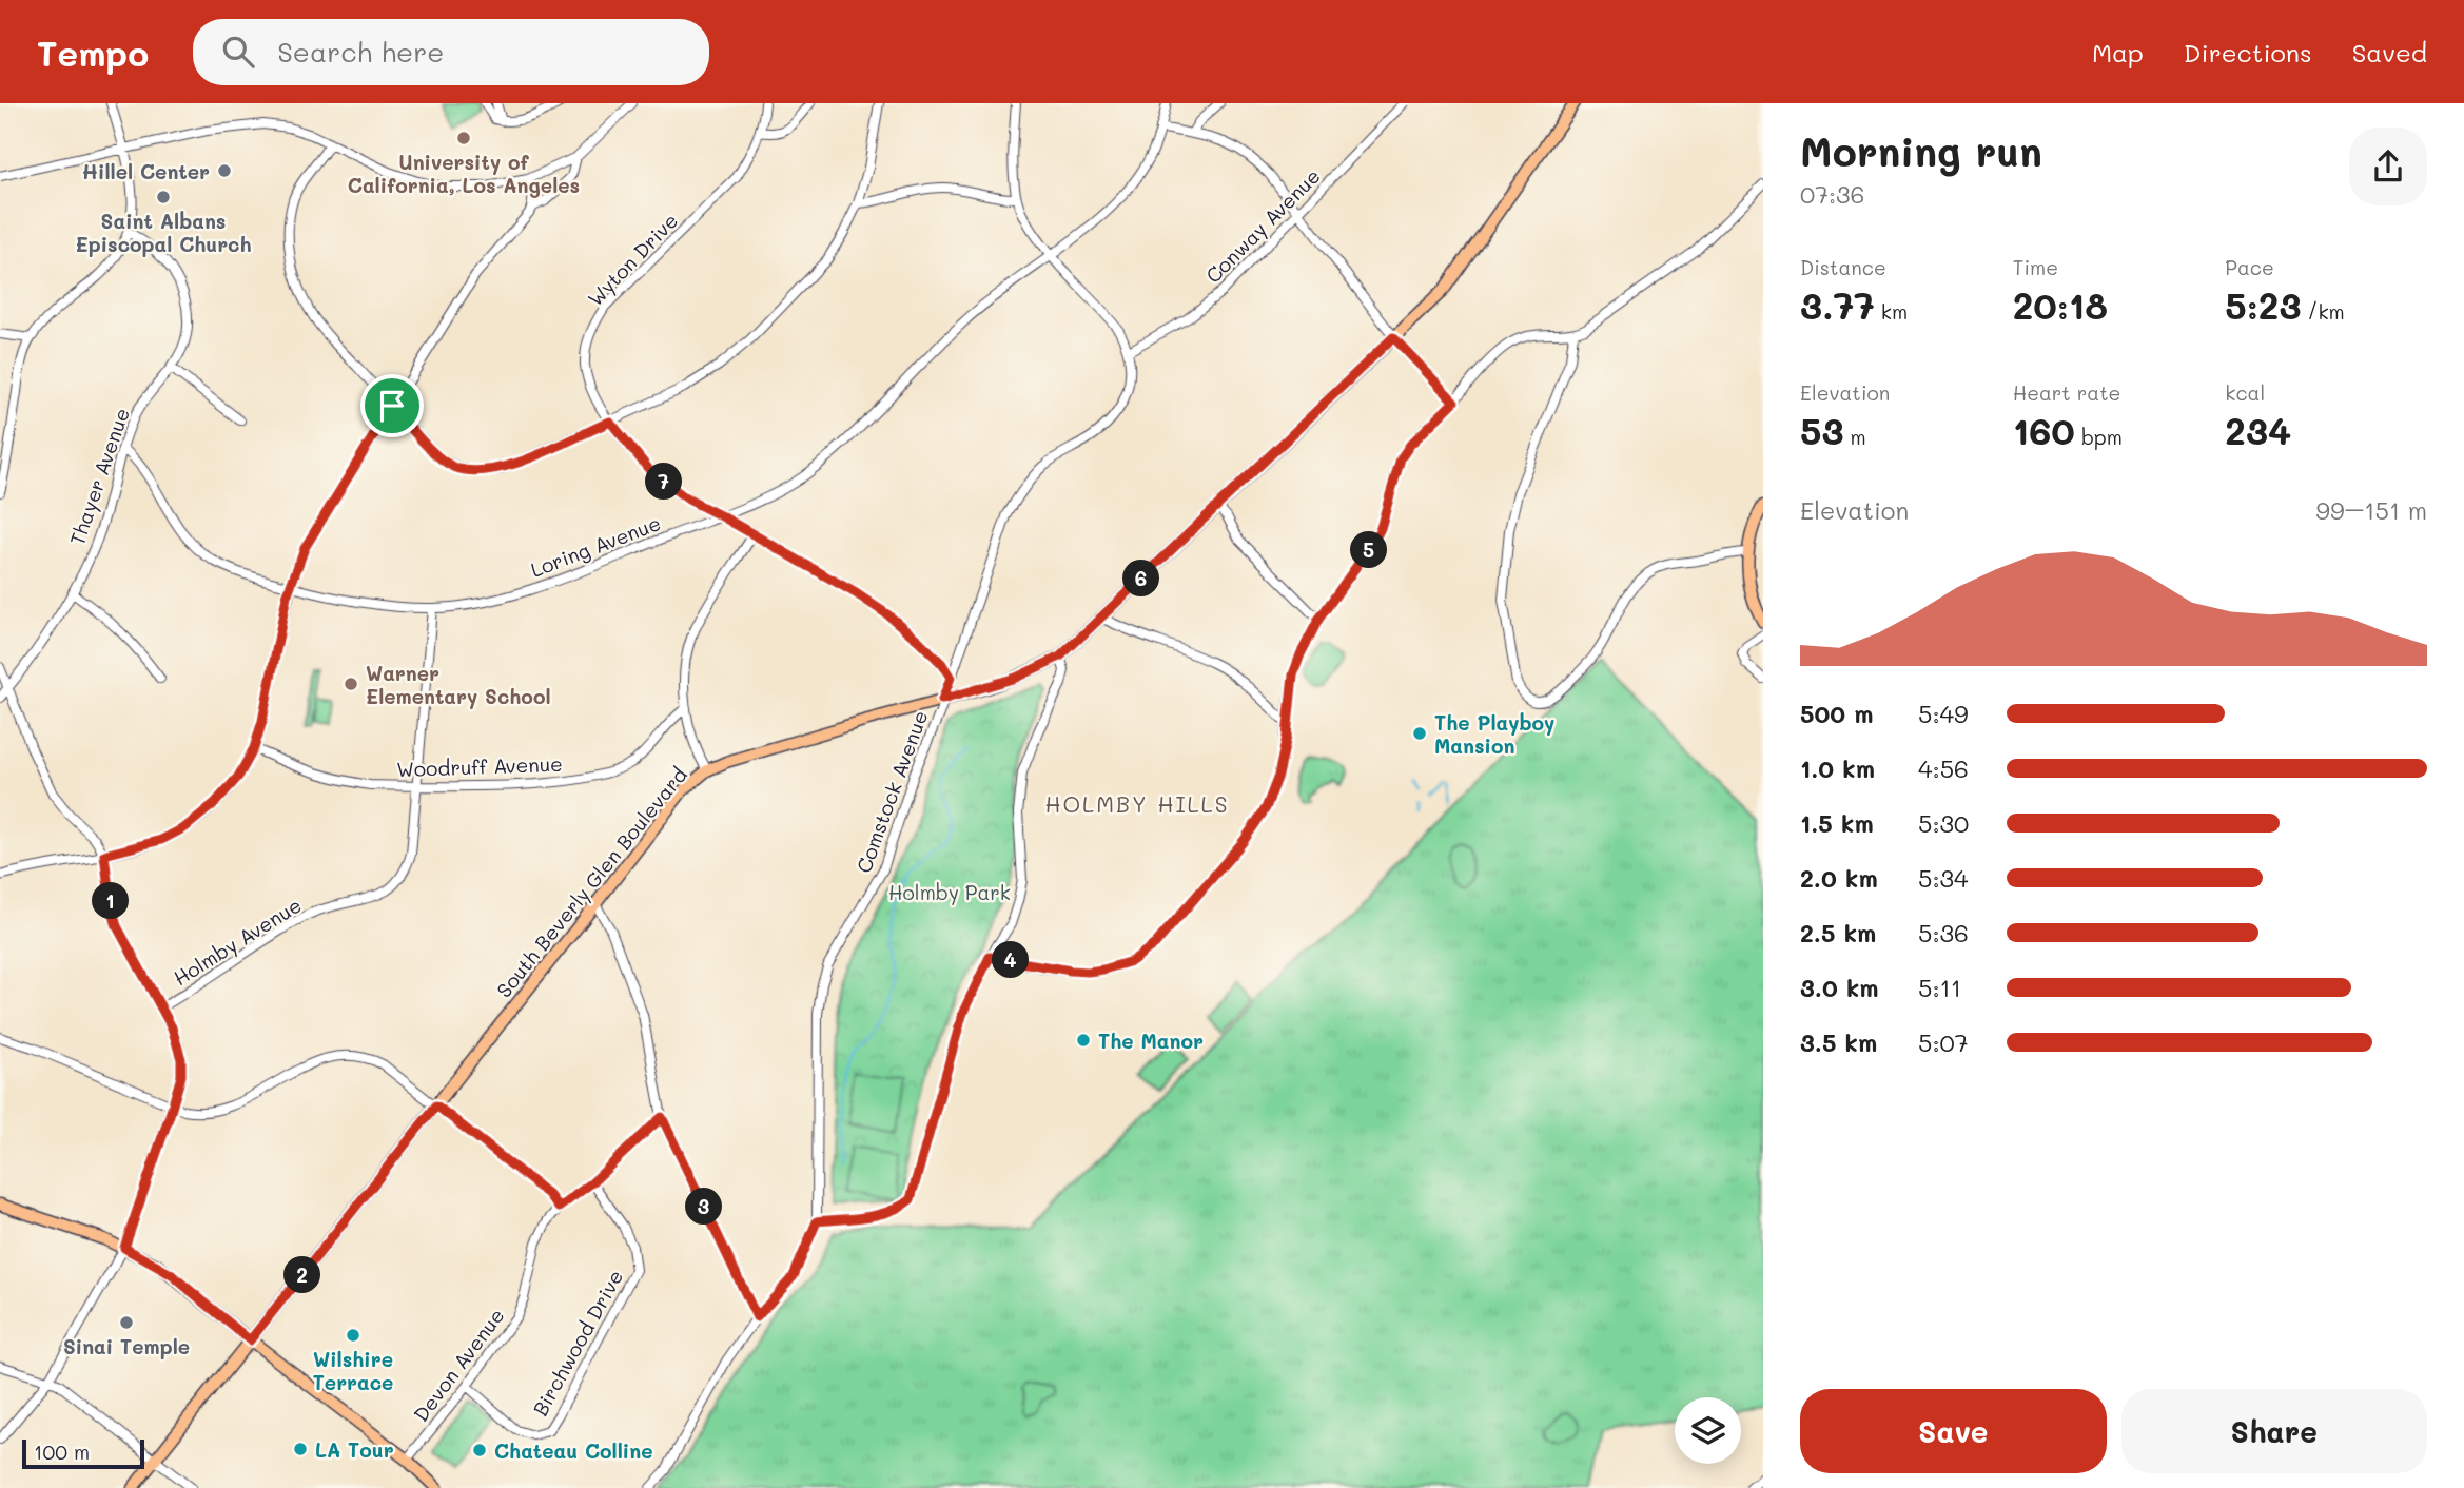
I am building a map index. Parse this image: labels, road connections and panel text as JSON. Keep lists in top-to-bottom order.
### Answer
{
  "streets": {
    "main road": ["South Beverly Glen Boulevard"],
    "street": [
      "Conway Avenue",
      "Wyton Drive",
      "Thayer Avenue",
      "Loring Avenue",
      "Woodruff Avenue",
      "Comstock Avenue",
      "Holmby Avenue",
      "Birchwood Drive",
      "Devon Avenue"
    ]
  },
  "crossings": [
    ["Conway Avenue", "Comstock Avenue"],
    ["Wyton Drive", "Loring Avenue"],
    ["Wyton Drive", "Comstock Avenue"],
    ["Thayer Avenue", "Loring Avenue"],
    ["Loring Avenue", "Holmby Avenue"],
    ["Woodruff Avenue", "Holmby Avenue"],
    ["Comstock Avenue", "South Beverly Glen Boulevard"],
    ["Birchwood Drive", "Devon Avenue"]
  ],
  "districts": ["HOLMBY HILLS"],
  "parks": ["Holmby Park"],
  "places": [
    "University of California, Los Angeles",
    "Hillel Center",
    "Saint Albans Episcopal Church",
    "Warner Elementary School",
    "The Playboy Mansion",
    "The Manor",
    "Sinai Temple",
    "Wilshire Terrace",
    "LA Tour",
    "Chateau Colline"
  ],
  "scale_bar": "100 m",
  "page": {
    "header": "Tempo",
    "search": "Search here",
    "nav": ["Map", "Directions", "Saved"],
    "heading": ["Morning run", "07:36"],
    "stats": [
      ["Distance", "3.77 km"],
      ["Time", "20:18"],
      ["Pace", "5:23 /km"],
      ["Elevation", "53 m"],
      ["Heart rate", "160 bpm"],
      ["kcal", "234"]
    ],
    "pins": [
      "7",
      "5",
      "6",
      "1",
      "4",
      "3",
      "2"
    ],
    "chart": ["Elevation", "99–151 m"],
    "list": [
      {
        "name": "500 m",
        "note": "5:49"
      },
      {
        "name": "1.0 km",
        "note": "4:56"
      },
      {
        "name": "1.5 km",
        "note": "5:30"
      },
      {
        "name": "2.0 km",
        "note": "5:34"
      },
      {
        "name": "2.5 km",
        "note": "5:36"
      },
      {
        "name": "3.0 km",
        "note": "5:11"
      },
      {
        "name": "3.5 km",
        "note": "5:07"
      }
    ],
    "buttons": ["Save", "Share"],
    "scale": "100 m"
  }
}
